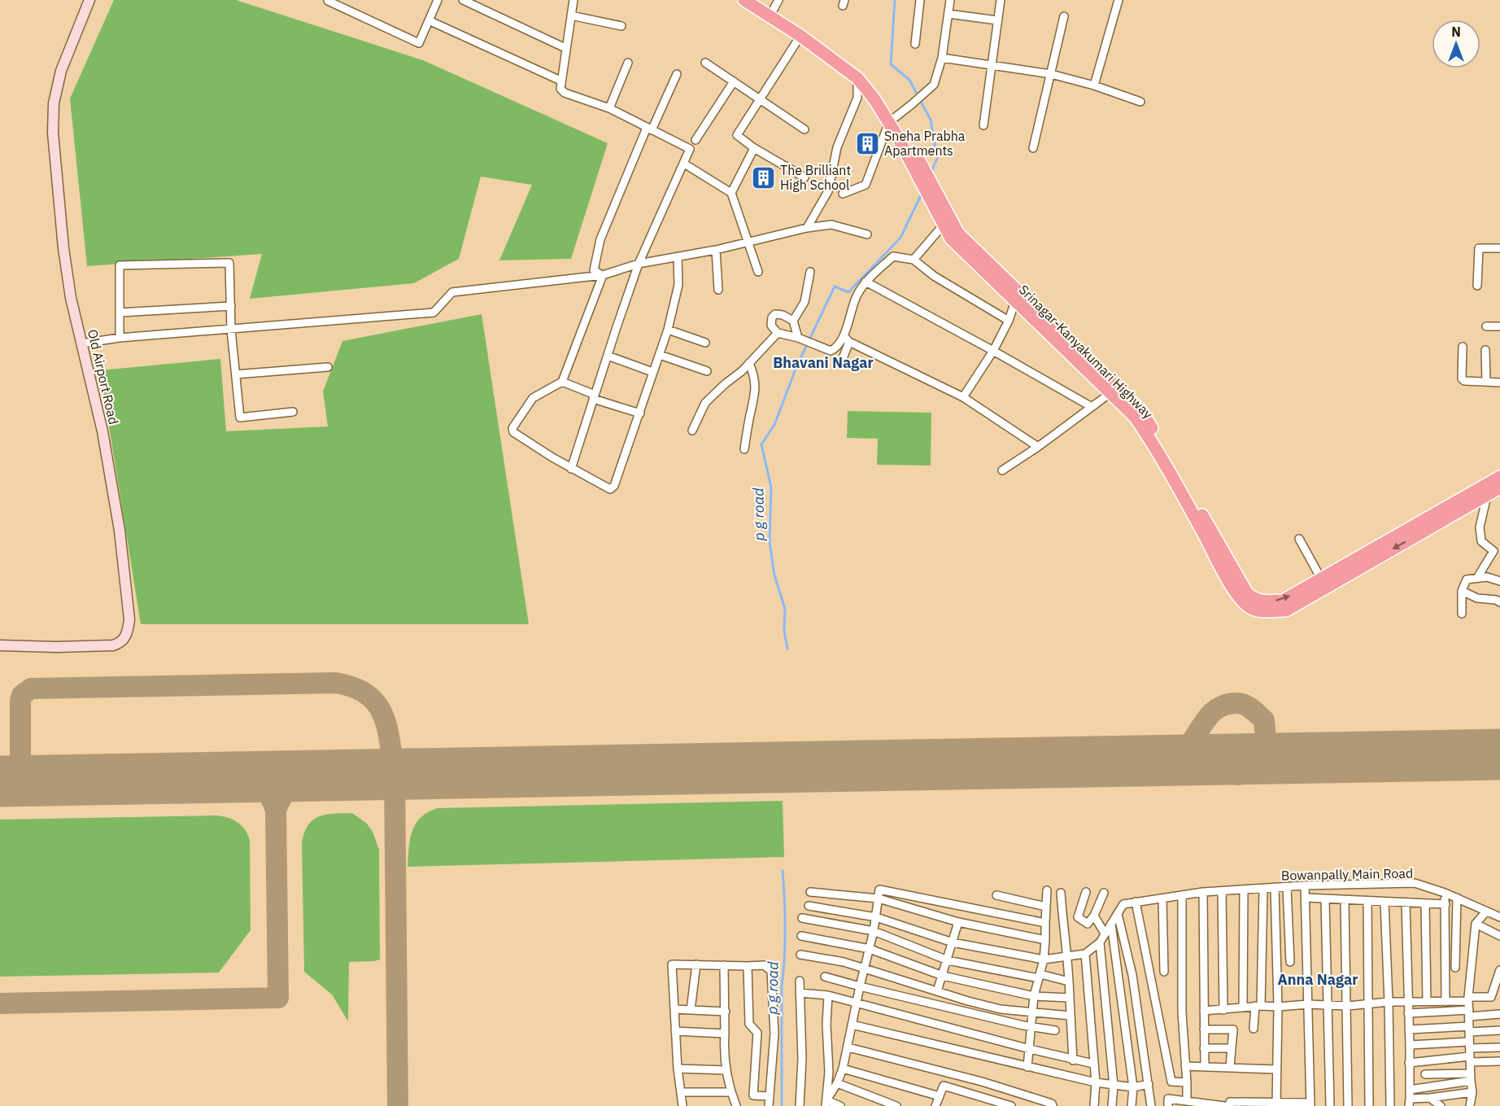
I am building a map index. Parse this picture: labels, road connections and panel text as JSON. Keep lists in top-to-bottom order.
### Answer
{
  "streets": {
    "highway": ["Srinagar-Kanyakumari Highway"],
    "main road": ["Old Airport Road"],
    "street": ["Bowanpally Main Road"]
  },
  "districts": ["Bhavani Nagar", "Anna Nagar"],
  "water": ["p g road"],
  "places": {
    "building": ["Sneha Prabha Apartments", "The Brilliant High School"]
  },
  "north": "top"
}
